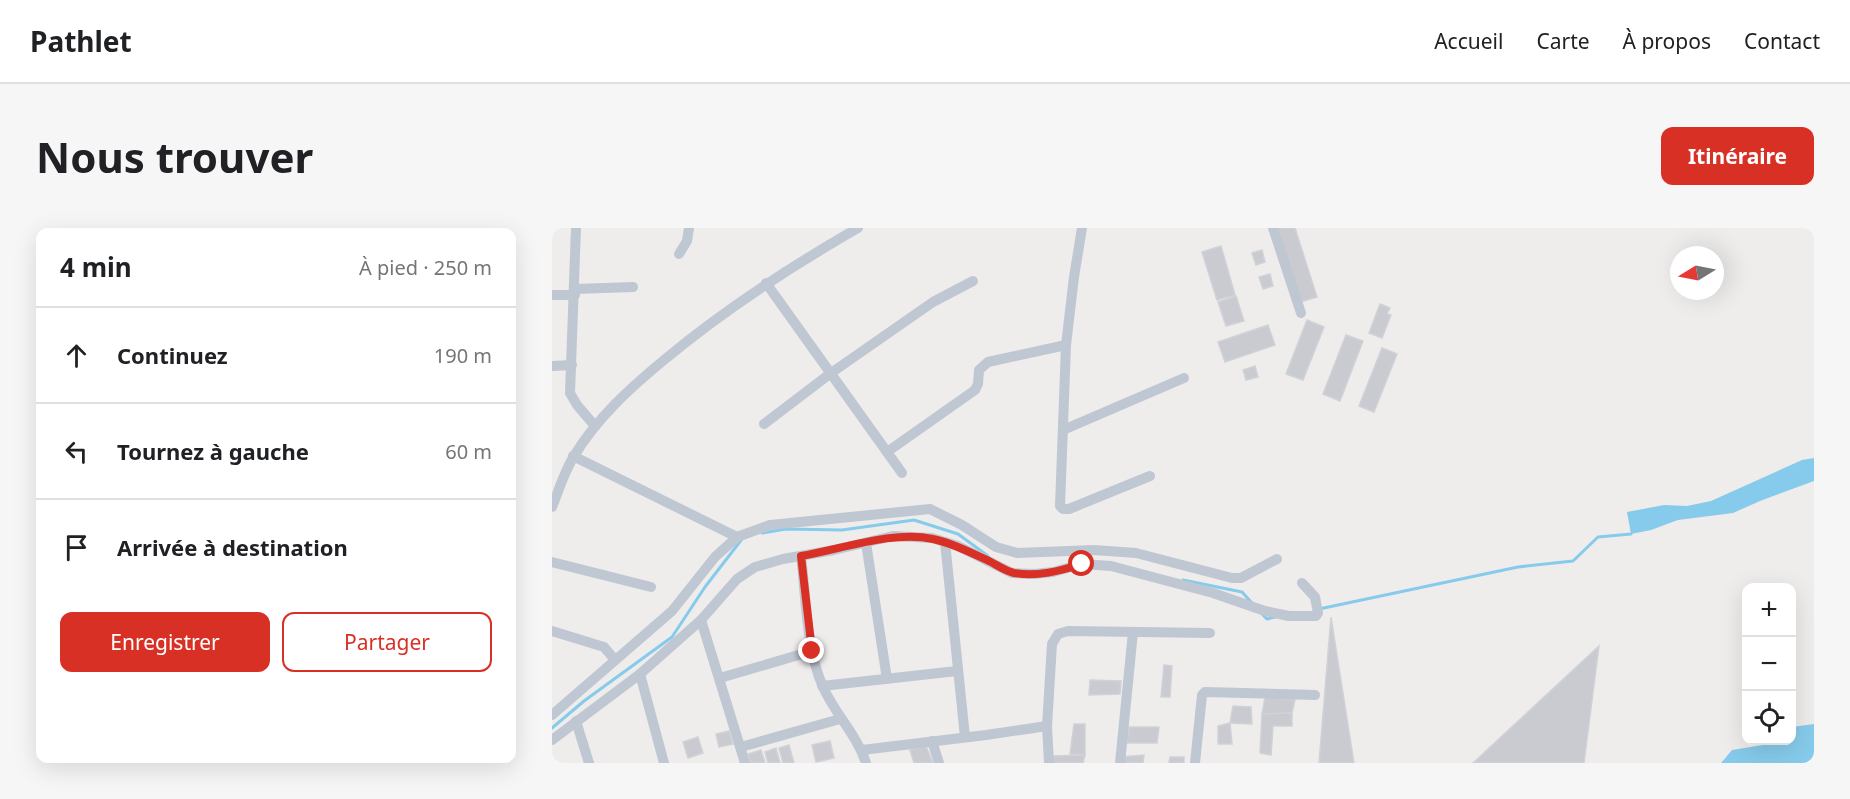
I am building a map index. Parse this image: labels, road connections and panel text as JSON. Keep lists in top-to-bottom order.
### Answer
{
  "north": "left",
  "page": {
    "header": "Pathlet",
    "nav": [
      "Accueil",
      "Carte",
      "À propos",
      "Contact"
    ],
    "buttons": [
      "Itinéraire",
      ["Enregistrer", "Partager"]
    ],
    "title": "Nous trouver",
    "heading": ["4 min", "À pied · 250 m"],
    "list": [
      ["Continuez", "190 m"],
      ["Tournez à gauche", "60 m"],
      "Arrivée à destination"
    ],
    "map_buttons": ["+", "−"]
  }
}
